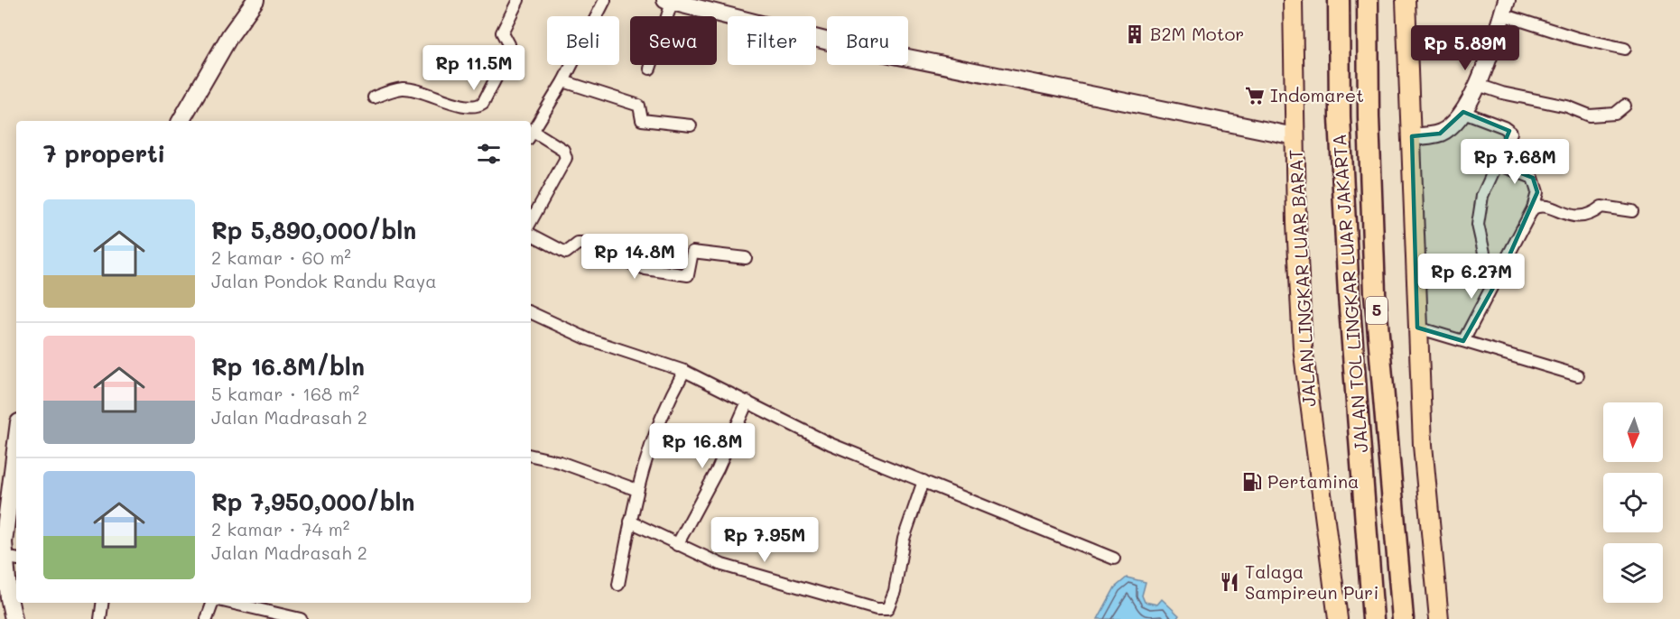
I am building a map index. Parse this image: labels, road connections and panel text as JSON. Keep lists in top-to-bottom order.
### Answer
{
  "streets": {
    "highway": ["JALAN TOL LINGKAR LUAR JAKARTA", "5"],
    "main road": ["JALAN LINGKAR LUAR BARAT"]
  },
  "places": {
    "building": ["B2M Motor"],
    "supermarket": ["Indomaret"],
    "fuel station": ["Pertamina"],
    "restaurant": ["Talaga Sampireun Puri"]
  },
  "north": "bottom",
  "page": {
    "chip": [
      "Beli",
      "Sewa",
      "Filter",
      "Baru"
    ],
    "price": [
      "Rp 5.89M",
      "Rp 11.5M",
      "Rp 7.68M",
      "Rp 14.8M",
      "Rp 6.27M",
      "Rp 16.8M",
      "Rp 7.95M"
    ],
    "heading": "7 properti",
    "list": [
      {
        "name": "Rp 5,890,000/bln",
        "note": "2 kamar · 60 m² · Jalan Pondok Randu Raya"
      },
      {
        "name": "Rp 16.8M/bln",
        "note": "5 kamar · 168 m² · Jalan Madrasah 2"
      },
      {
        "name": "Rp 7,950,000/bln",
        "note": "2 kamar · 74 m² · Jalan Madrasah 2"
      }
    ]
  }
}
